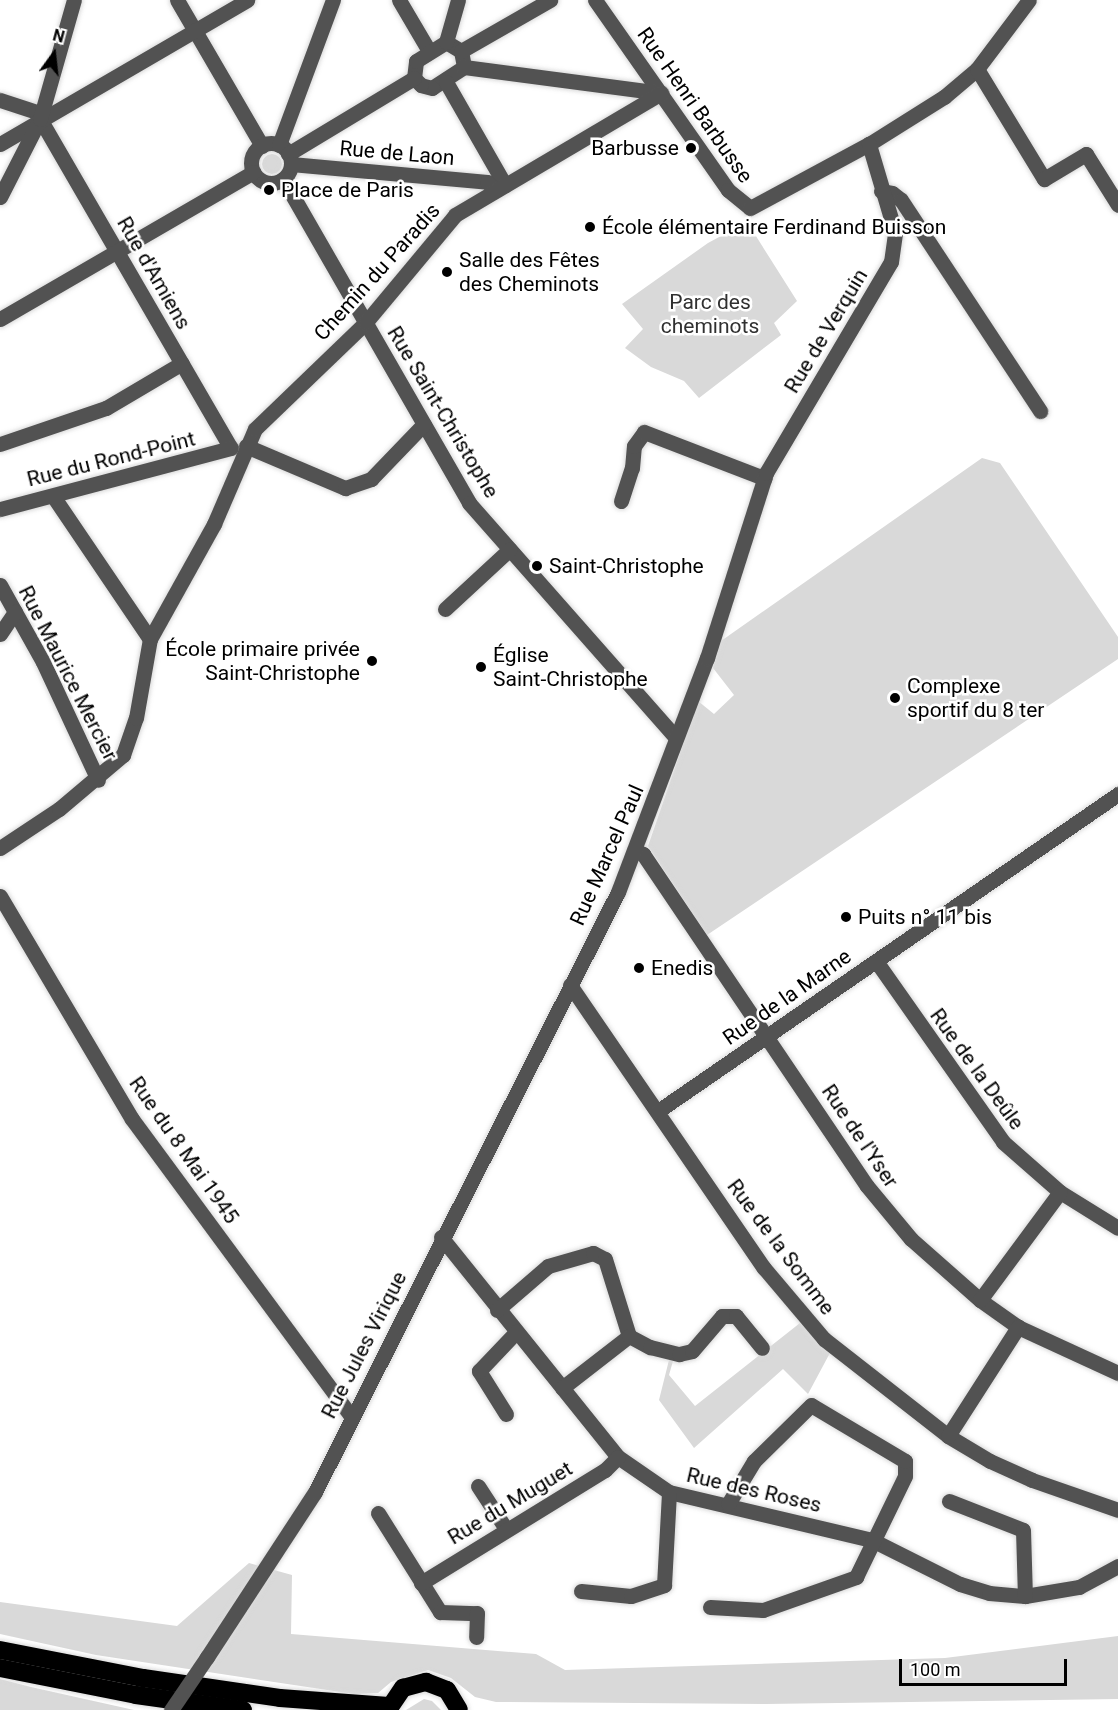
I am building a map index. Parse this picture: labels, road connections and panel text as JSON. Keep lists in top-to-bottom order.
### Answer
{
  "streets": {
    "street": [
      "Rue Henri Barbusse",
      "Rue de Laon",
      "Chemin du Paradis",
      "Rue d'Amiens",
      "Rue de Verquin",
      "Rue Saint-Christophe",
      "Rue du Rond-Point",
      "Rue Maurice Mercier",
      "Rue Marcel Paul",
      "Rue de la Marne",
      "Rue de la Deûle",
      "Rue de l'Yser",
      "Rue du 8 Mai 1945",
      "Rue de la Somme",
      "Rue Jules Virique",
      "Rue des Roses",
      "Rue du Muguet"
    ]
  },
  "crossings": [
    ["Rue Henri Barbusse", "Chemin du Paradis"],
    ["Rue Henri Barbusse", "Rue de Verquin"],
    ["Rue de Laon", "Chemin du Paradis"],
    ["Rue de Laon", "Rue Saint-Christophe"],
    ["Chemin du Paradis", "Rue d'Amiens"],
    ["Chemin du Paradis", "Rue Saint-Christophe"],
    ["Chemin du Paradis", "Rue du Rond-Point"],
    ["Chemin du Paradis", "Rue Maurice Mercier"],
    ["Rue d'Amiens", "Rue du Rond-Point"],
    ["Rue de Verquin", "Rue Saint-Christophe"],
    ["Rue de Verquin", "Rue Marcel Paul"],
    ["Rue Saint-Christophe", "Rue Marcel Paul"],
    ["Rue Marcel Paul", "Rue de l'Yser"],
    ["Rue Marcel Paul", "Rue de la Somme"],
    ["Rue Marcel Paul", "Rue Jules Virique"],
    ["Rue de la Marne", "Rue de la Deûle"],
    ["Rue de la Marne", "Rue de l'Yser"],
    ["Rue de la Marne", "Rue de la Somme"],
    ["Rue du 8 Mai 1945", "Rue Jules Virique"],
    ["Rue de la Somme", "Rue Jules Virique"],
    ["Rue Jules Virique", "Rue des Roses"],
    ["Rue des Roses", "Rue du Muguet"]
  ],
  "parks": ["Parc des cheminots"],
  "places": [
    "Barbusse",
    "Place de Paris",
    "École élémentaire Ferdinand Buisson",
    "Salle des Fêtes des Cheminots",
    "Saint-Christophe",
    "École primaire privée Saint-Christophe",
    "Église Saint-Christophe",
    "Complexe sportif du 8 ter",
    "Puits n° 11 bis",
    "Enedis"
  ],
  "scale_bar": "100 m",
  "north": "top"
}
